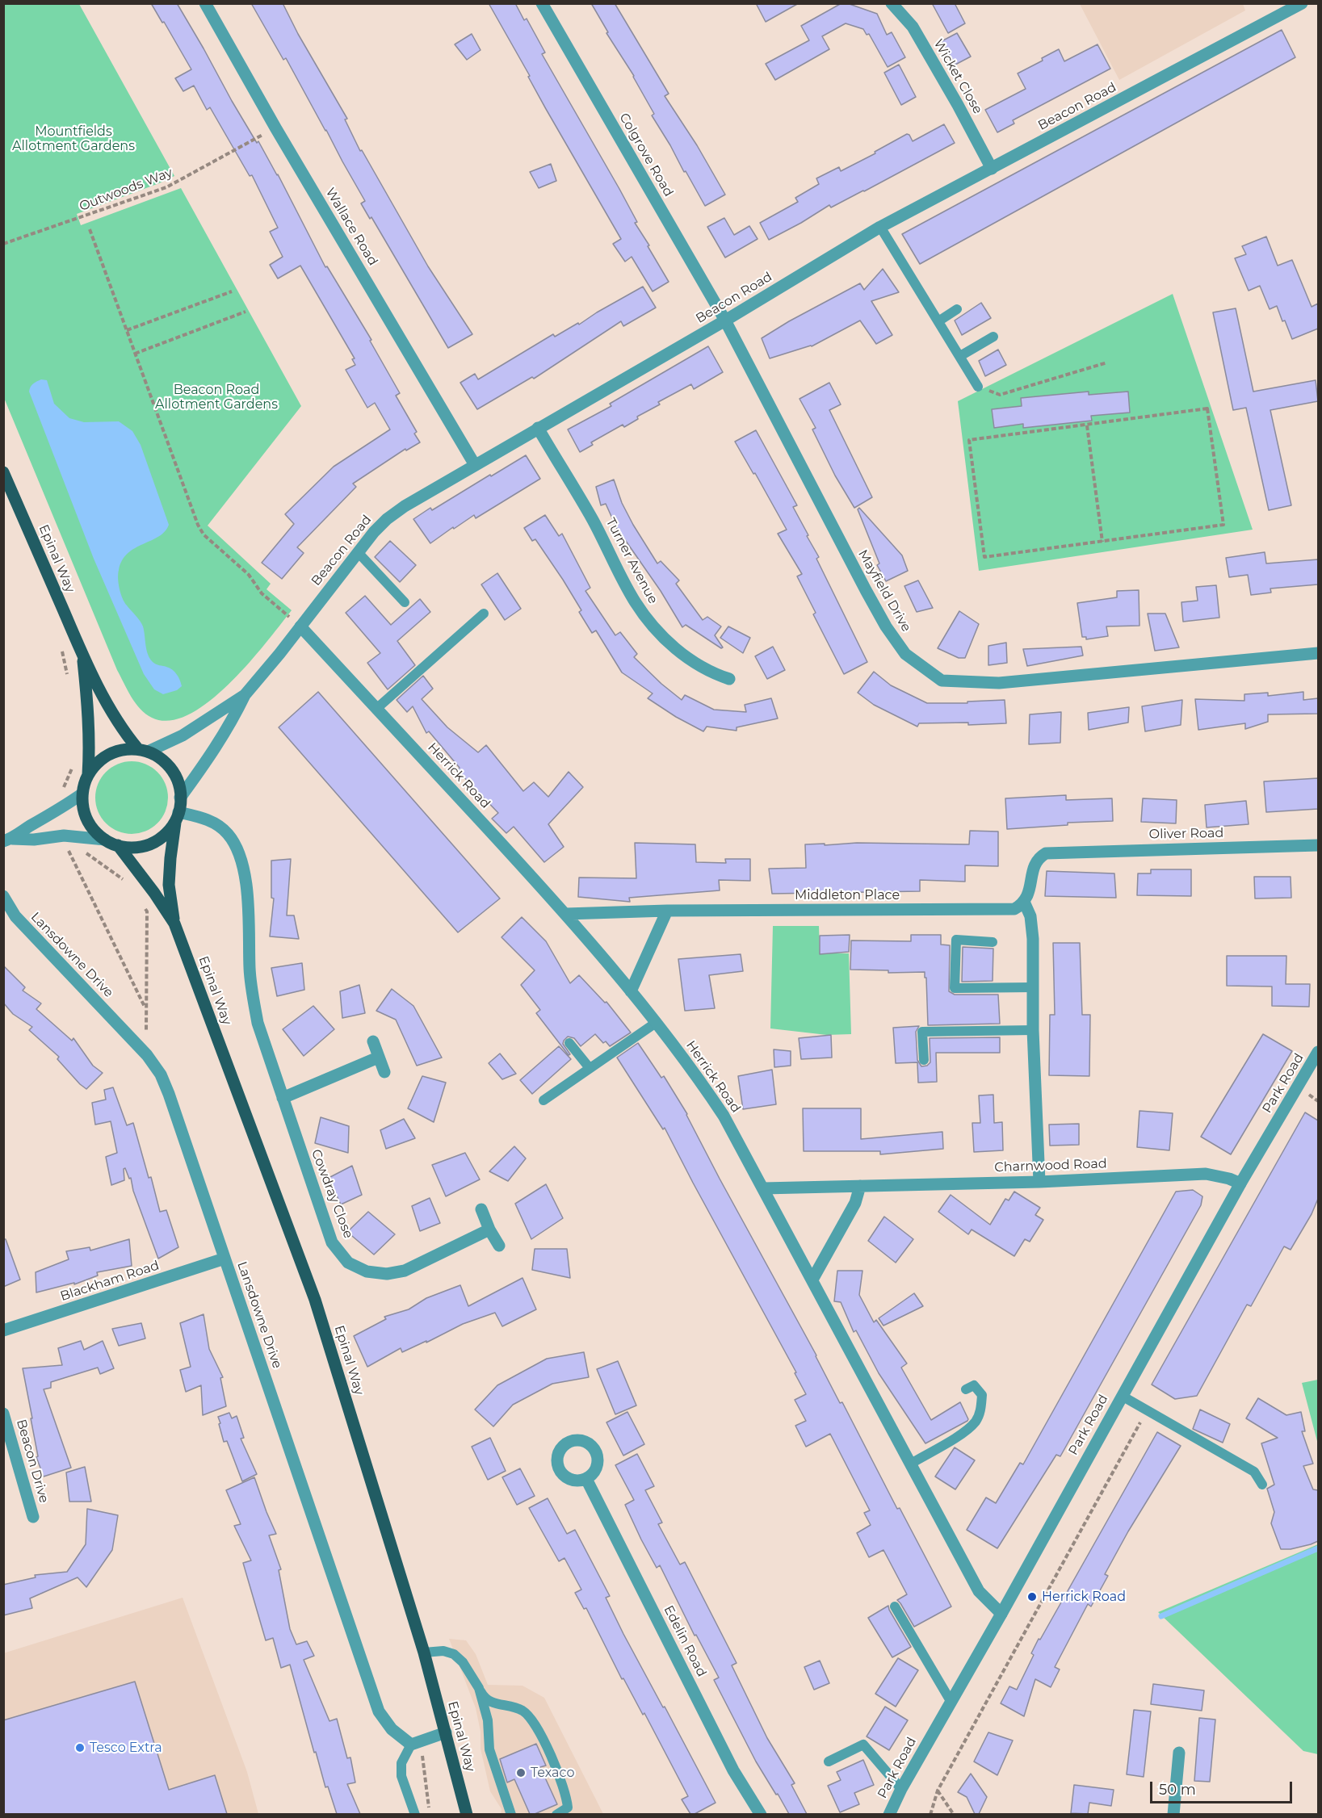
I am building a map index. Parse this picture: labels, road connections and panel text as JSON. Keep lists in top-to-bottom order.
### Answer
{
  "streets": {
    "main road": ["Epinal Way"],
    "street": [
      "Wicket Close",
      "Beacon Road",
      "Colgrove Road",
      "Wallace Road",
      "Turner Avenue",
      "Mayfield Drive",
      "Herrick Road",
      "Oliver Road",
      "Middleton Place",
      "Lansdowne Drive",
      "Park Road",
      "Charnwood Road",
      "Cowdray Close",
      "Blackham Road",
      "Beacon Drive",
      "Edelin Road"
    ],
    "path": ["Outwoods Way"]
  },
  "crossings": [
    ["Wicket Close", "Beacon Road"],
    ["Beacon Road", "Colgrove Road"],
    ["Beacon Road", "Wallace Road"],
    ["Beacon Road", "Epinal Way"],
    ["Beacon Road", "Turner Avenue"],
    ["Beacon Road", "Mayfield Drive"],
    ["Beacon Road", "Herrick Road"],
    ["Beacon Road", "Cowdray Close"],
    ["Colgrove Road", "Mayfield Drive"],
    ["Outwoods Way", "Wallace Road"],
    ["Epinal Way", "Cowdray Close"],
    ["Herrick Road", "Middleton Place"],
    ["Herrick Road", "Park Road"],
    ["Herrick Road", "Charnwood Road"],
    ["Oliver Road", "Middleton Place"],
    ["Lansdowne Drive", "Blackham Road"],
    ["Park Road", "Charnwood Road"]
  ],
  "parks": ["Mountfields Allotment Gardens", "Beacon Road Allotment Gardens"],
  "places": ["Herrick Road", "Tesco Extra", "Texaco"],
  "scale_bar": "50 m"
}
